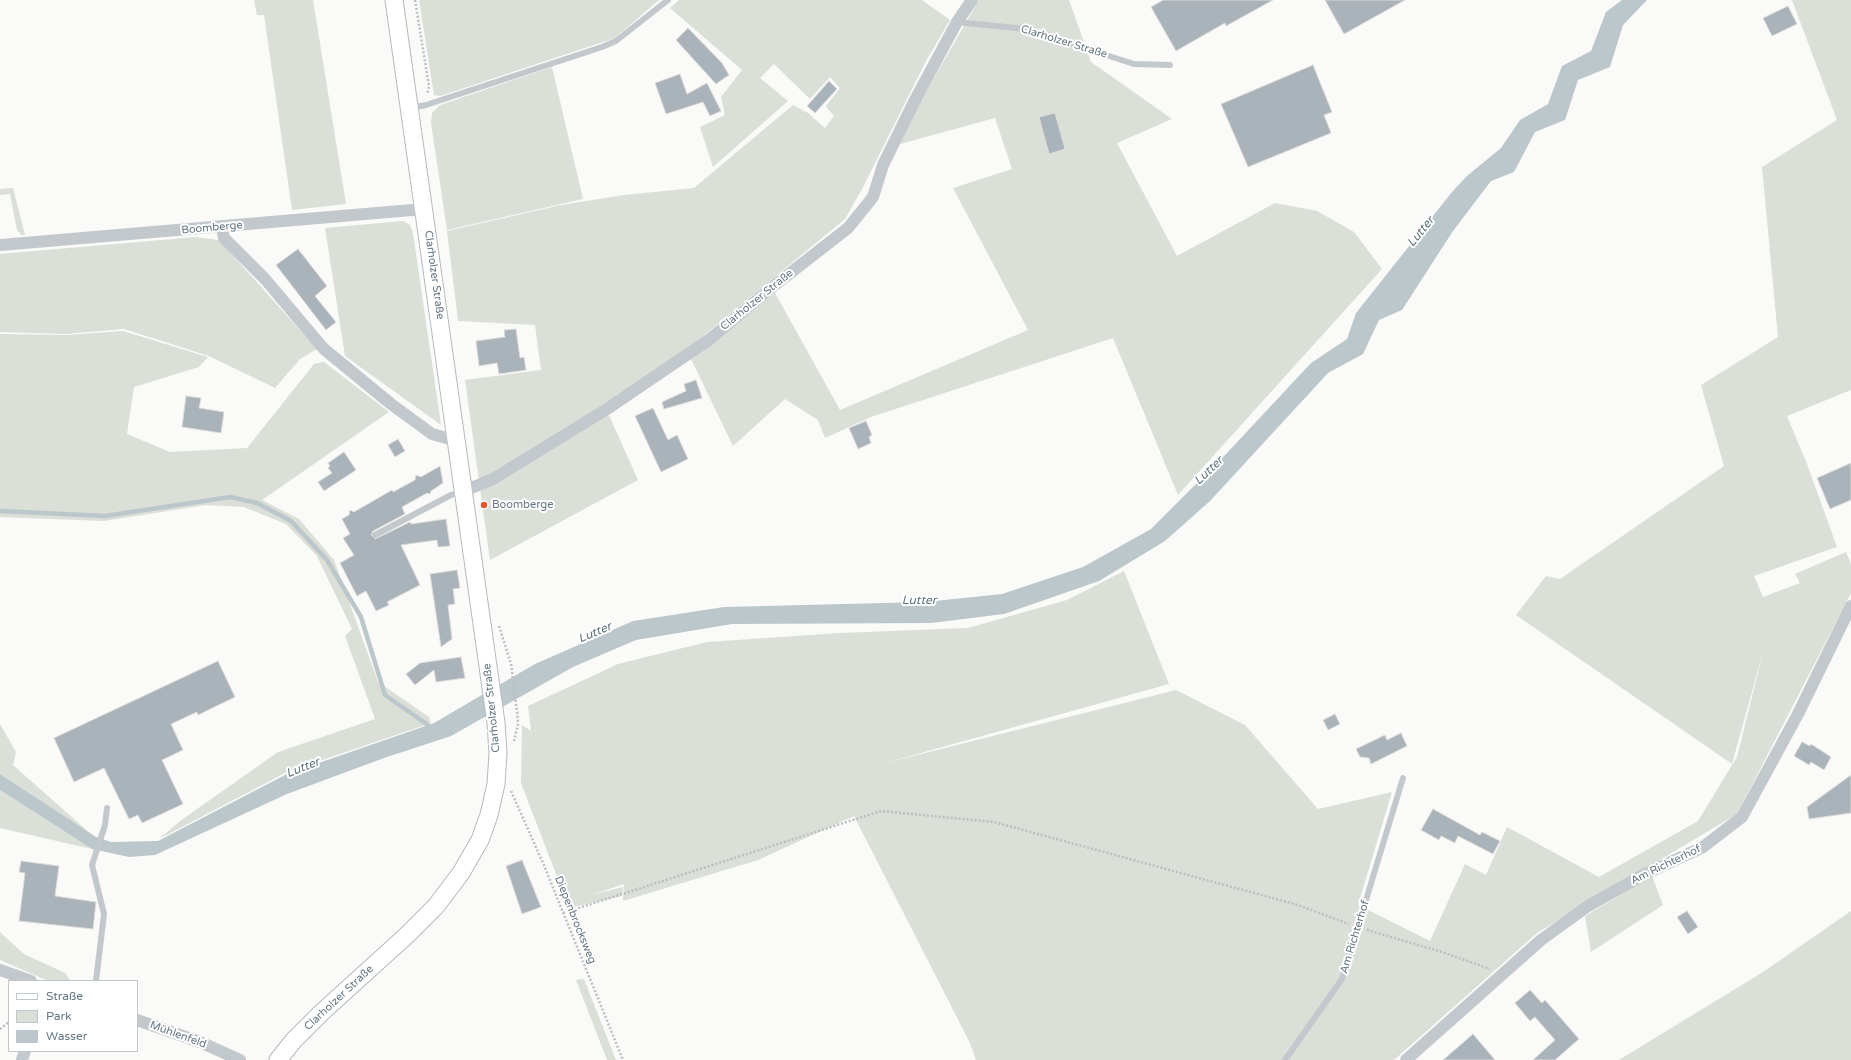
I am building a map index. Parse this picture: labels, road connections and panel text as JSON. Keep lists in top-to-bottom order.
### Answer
{
  "streets": {
    "street": [
      "Clarholzer Straße",
      "Boomberge",
      "Am Richterhof",
      "Mühlenfeld"
    ],
    "path": ["Diepenbrocksweg"]
  },
  "crossings": [
    ["Clarholzer Straße", "Boomberge"]
  ],
  "water": ["Lutter"],
  "places": ["Boomberge"],
  "legend": ["Straße", "Park", "Wasser"]
}
